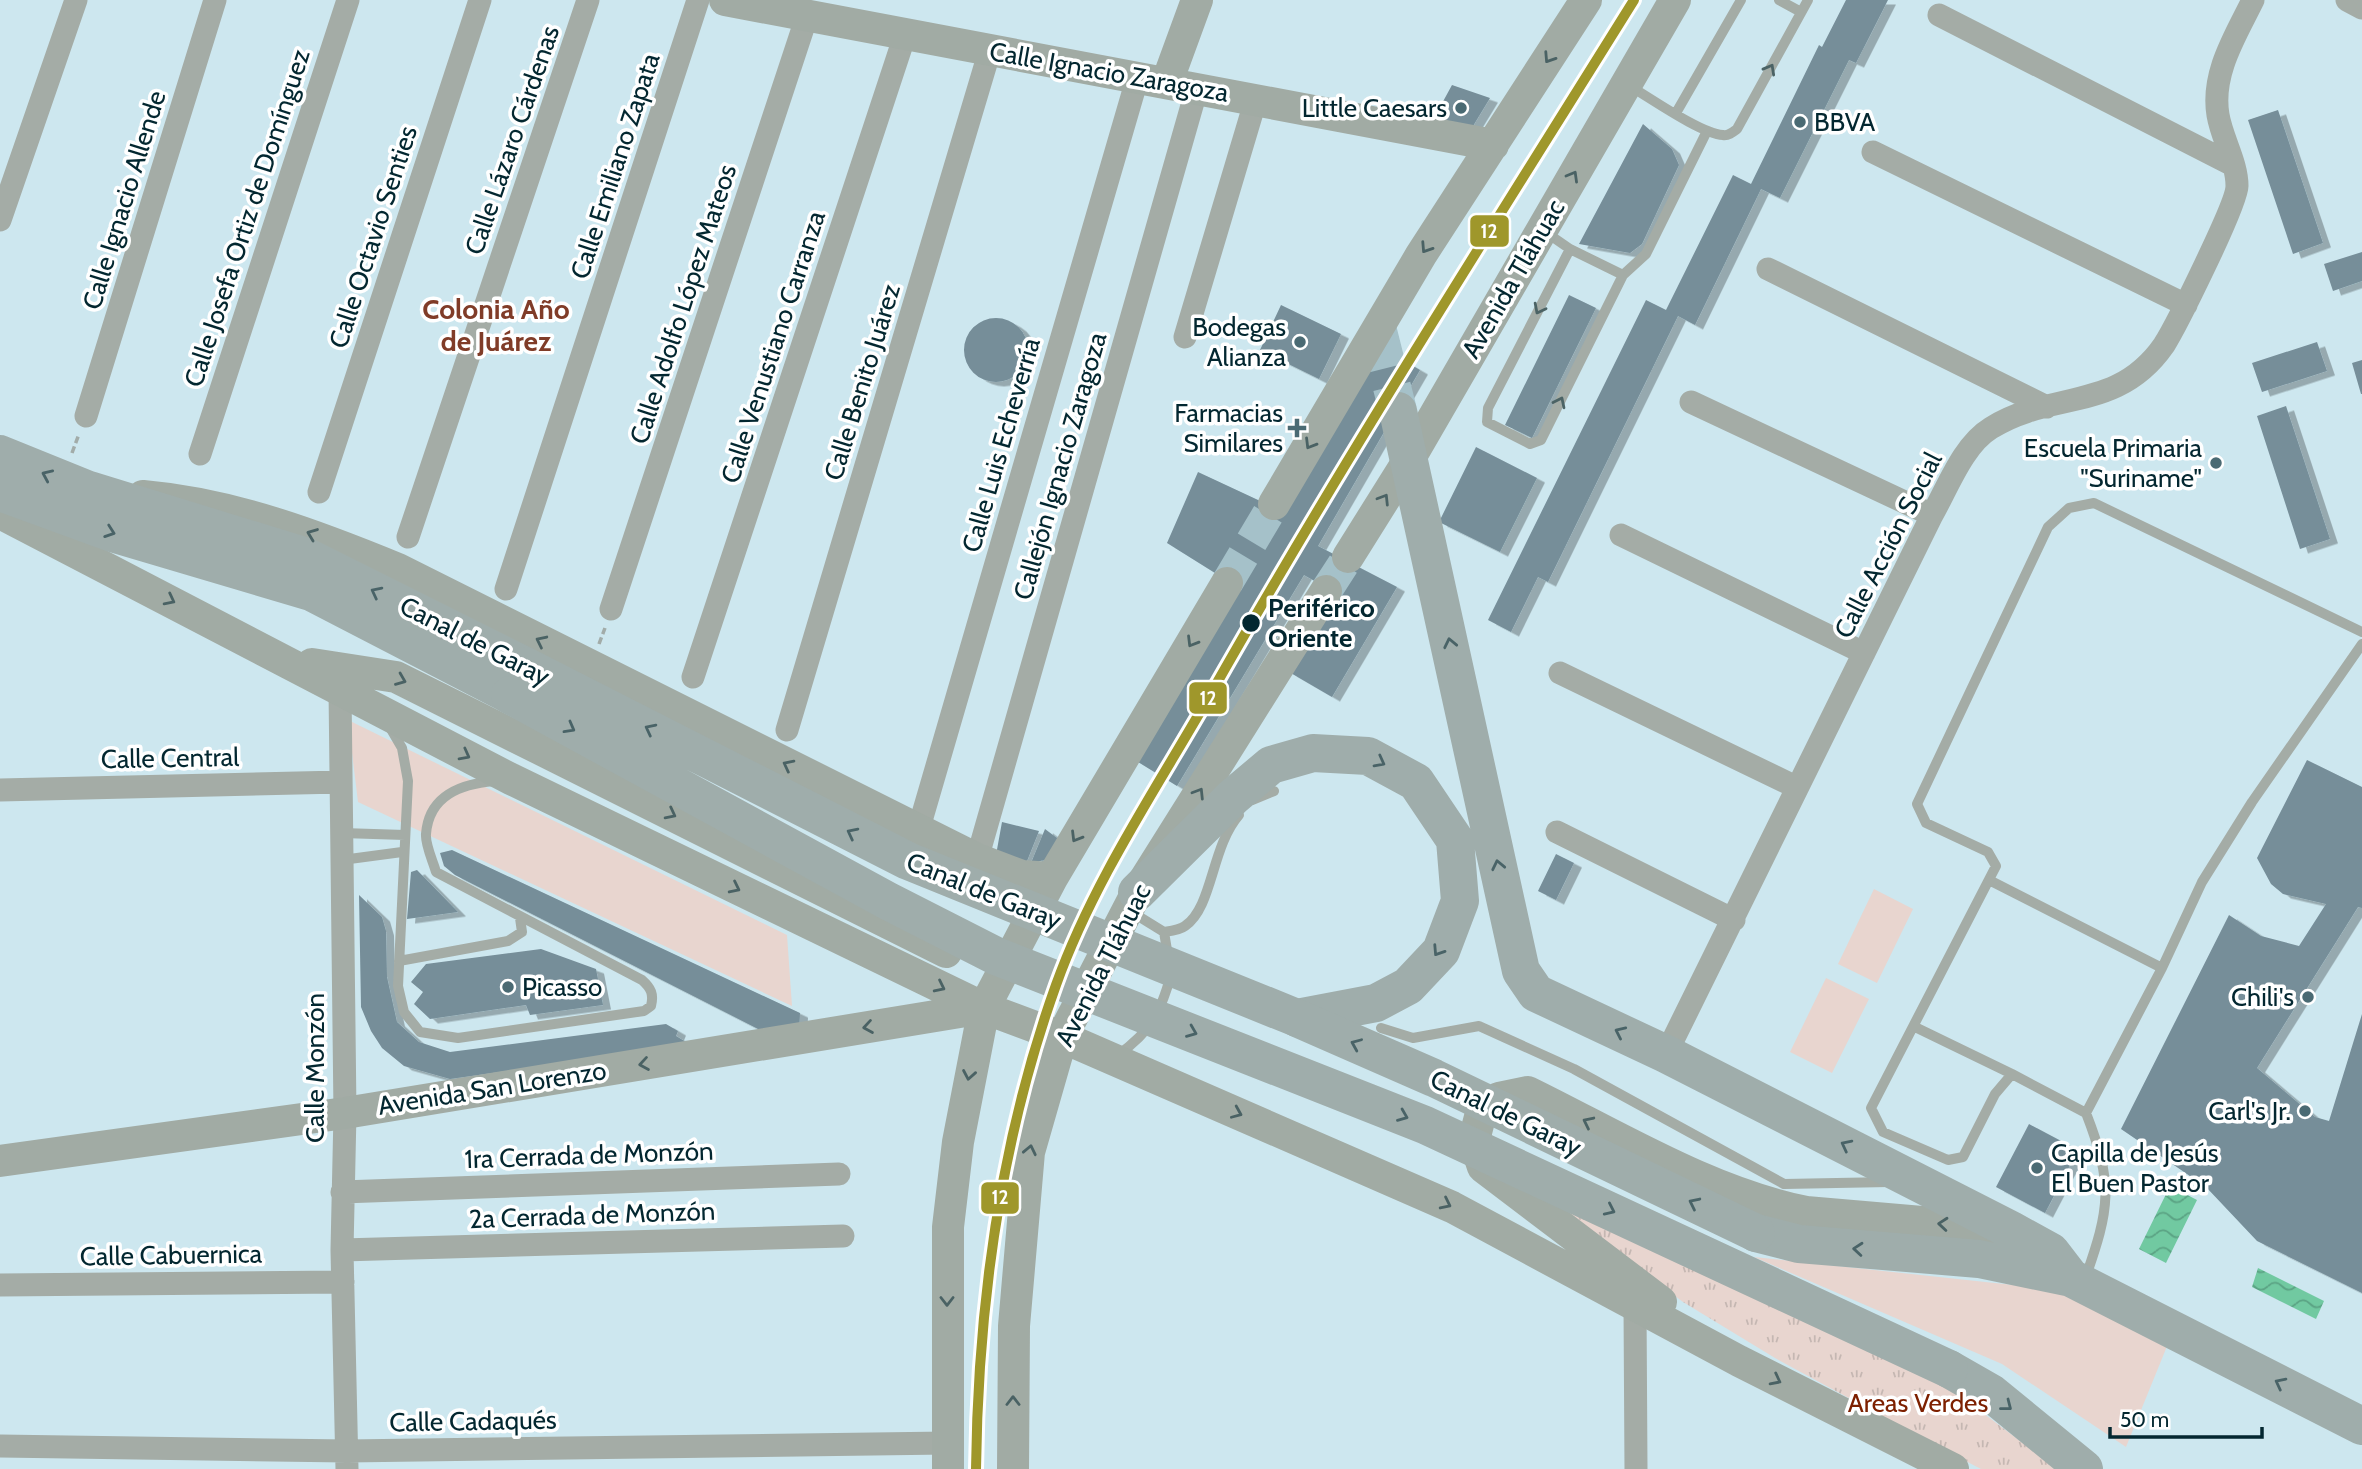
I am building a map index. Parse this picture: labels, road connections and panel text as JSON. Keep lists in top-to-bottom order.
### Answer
{
  "streets": {
    "highway": ["Canal de Garay"],
    "main road": ["Calle Ignacio Zaragoza", "Avenida Tláhuac", "Avenida San Lorenzo"],
    "street": [
      "Calle Lázaro Cárdenas",
      "Calle Emiliano Zapata",
      "Calle Ignacio Allende",
      "Calle Josefa Ortiz de Domínguez",
      "Calle Octavio Senties",
      "Calle Adolfo López Mateos",
      "Calle Venustiano Carranza",
      "Calle Benito Juárez",
      "Calle Luis Echeverría",
      "Callejón Ignacio Zaragoza",
      "Calle Acción Social",
      "Calle Central",
      "Calle Monzón",
      "1ra Cerrada de Monzón",
      "2a Cerrada de Monzón",
      "Calle Cabuernica",
      "Calle Cadaqués"
    ]
  },
  "crossings": [
    ["Calle Ignacio Zaragoza", "Calle Adolfo López Mateos"],
    ["Calle Ignacio Zaragoza", "Calle Venustiano Carranza"],
    ["Calle Ignacio Zaragoza", "Calle Benito Juárez"],
    ["Calle Ignacio Zaragoza", "Calle Luis Echeverría"],
    ["Calle Ignacio Zaragoza", "Callejón Ignacio Zaragoza"],
    ["Calle Luis Echeverría", "Callejón Ignacio Zaragoza"],
    ["Calle Central", "Calle Monzón"],
    ["Calle Monzón", "Avenida San Lorenzo"],
    ["Calle Monzón", "1ra Cerrada de Monzón"],
    ["Calle Monzón", "2a Cerrada de Monzón"],
    ["Calle Monzón", "Calle Cabuernica"],
    ["Calle Monzón", "Calle Cadaqués"]
  ],
  "one_way": ["Avenida San Lorenzo"],
  "districts": ["Colonia Año de Juárez"],
  "parks": ["Areas Verdes"],
  "places": {
    "other": [
      "Little Caesars",
      "BBVA",
      "Bodegas Alianza",
      "Escuela Primaria \"Suriname\"",
      "Periférico Oriente",
      "Picasso",
      "Chili's",
      "Carl's Jr.",
      "Capilla de Jesús El Buen Pastor"
    ],
    "health": ["Farmacias Similares"]
  },
  "lines": ["transit line 12"],
  "scale_bar": "50 m"
}
